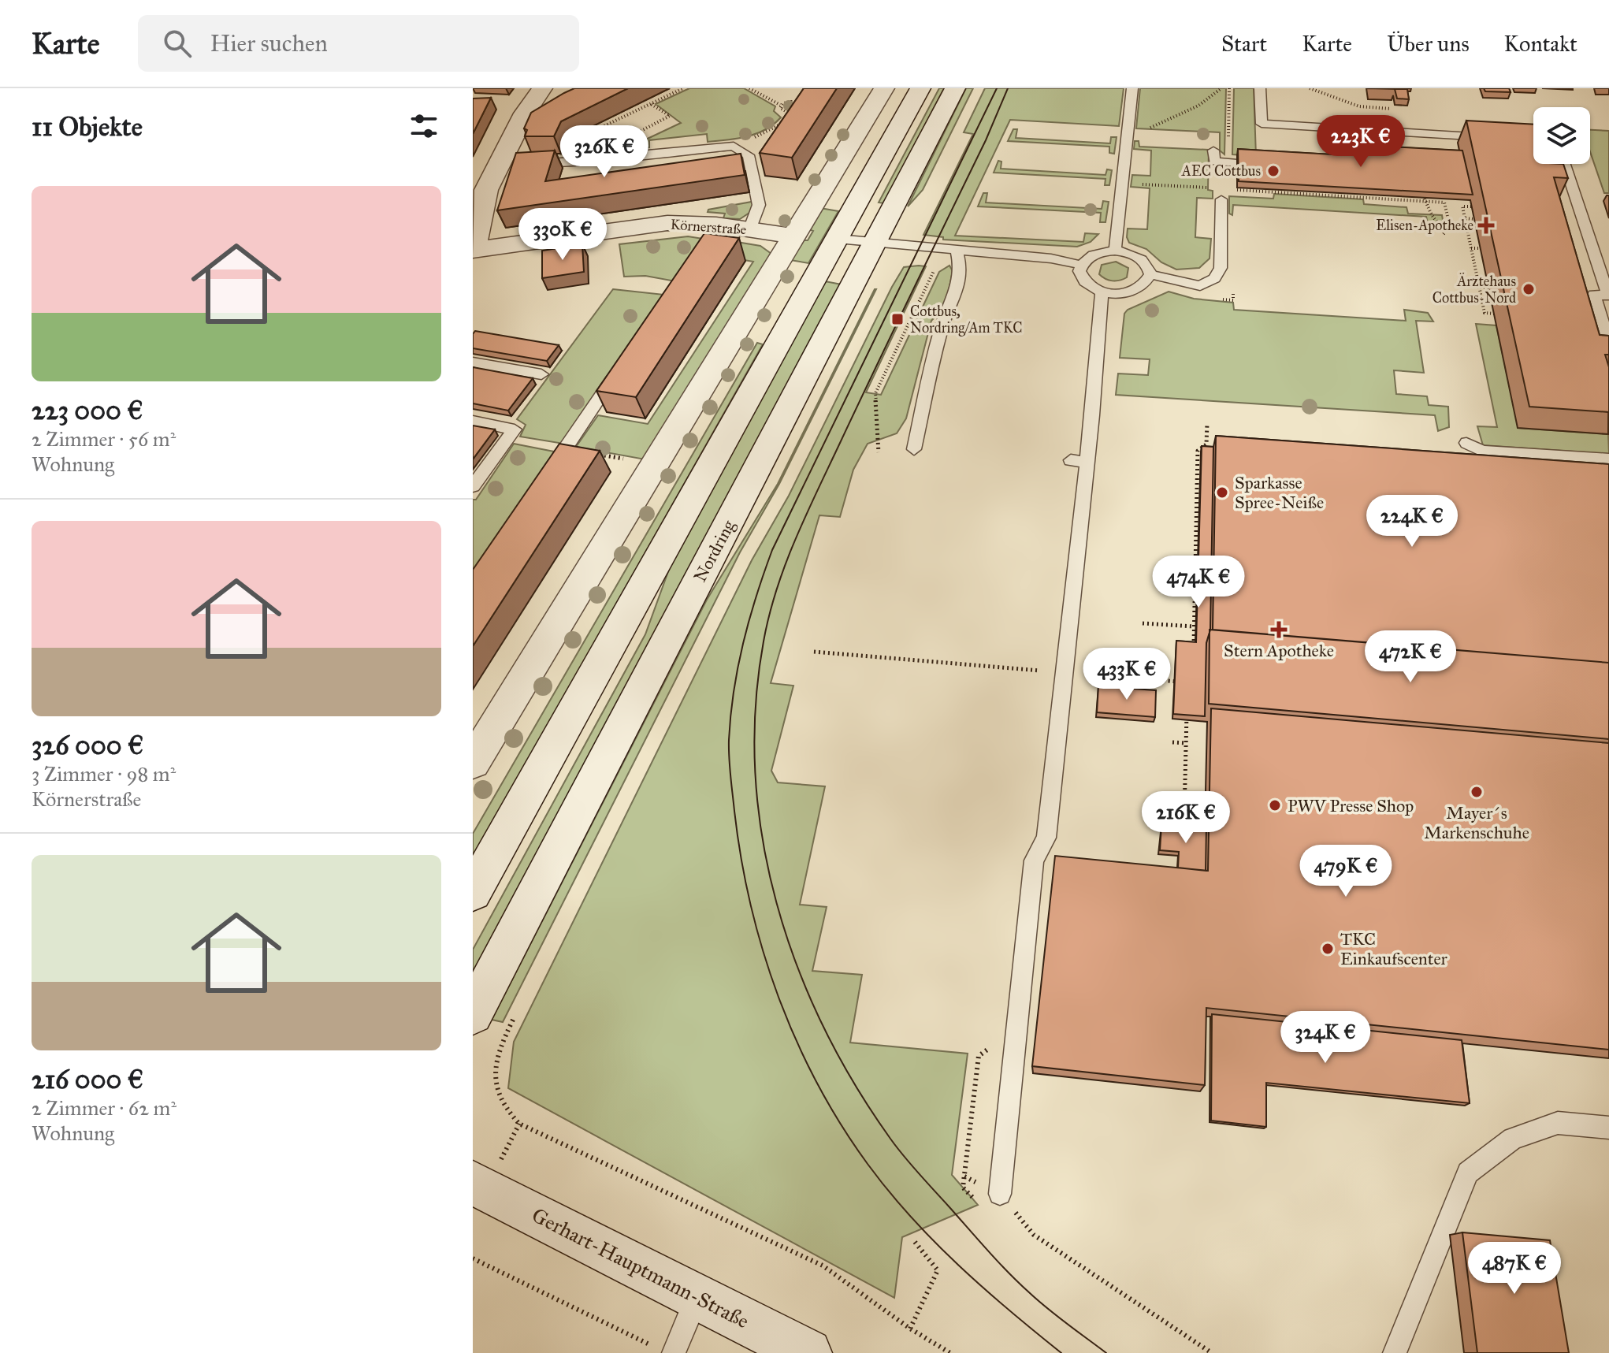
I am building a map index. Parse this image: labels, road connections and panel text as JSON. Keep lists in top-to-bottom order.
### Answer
{
  "streets": {
    "main road": ["Körnerstraße", "Nordring", "Gerhart-Hauptmann-Straße"]
  },
  "places": {
    "other": [
      "AEC Cottbus",
      "Ärztehaus Cottbus-Nord",
      "Sparkasse Spree-Neiße",
      "Mayer´s Markenschuhe",
      "PWV Presse Shop",
      "TKC Einkaufscenter"
    ],
    "health": ["Elisen-Apotheke", "Stern Apotheke"],
    "transit": ["Cottbus, Nordring/Am TKC"]
  },
  "page": {
    "header": "Karte",
    "search": "Hier suchen",
    "nav": [
      "Start",
      "Karte",
      "Über uns",
      "Kontakt"
    ],
    "heading": "11 Objekte",
    "price": [
      "223K €",
      "326K €",
      "330K €",
      "224K €",
      "474K €",
      "472K €",
      "433K €",
      "216K €",
      "479K €",
      "324K €",
      "487K €"
    ],
    "list": [
      {
        "name": "223 000 €",
        "note": "2 Zimmer · 56 m² · Wohnung"
      },
      {
        "name": "326 000 €",
        "note": "3 Zimmer · 98 m² · Körnerstraße"
      },
      {
        "name": "216 000 €",
        "note": "2 Zimmer · 62 m² · Wohnung"
      }
    ]
  }
}
